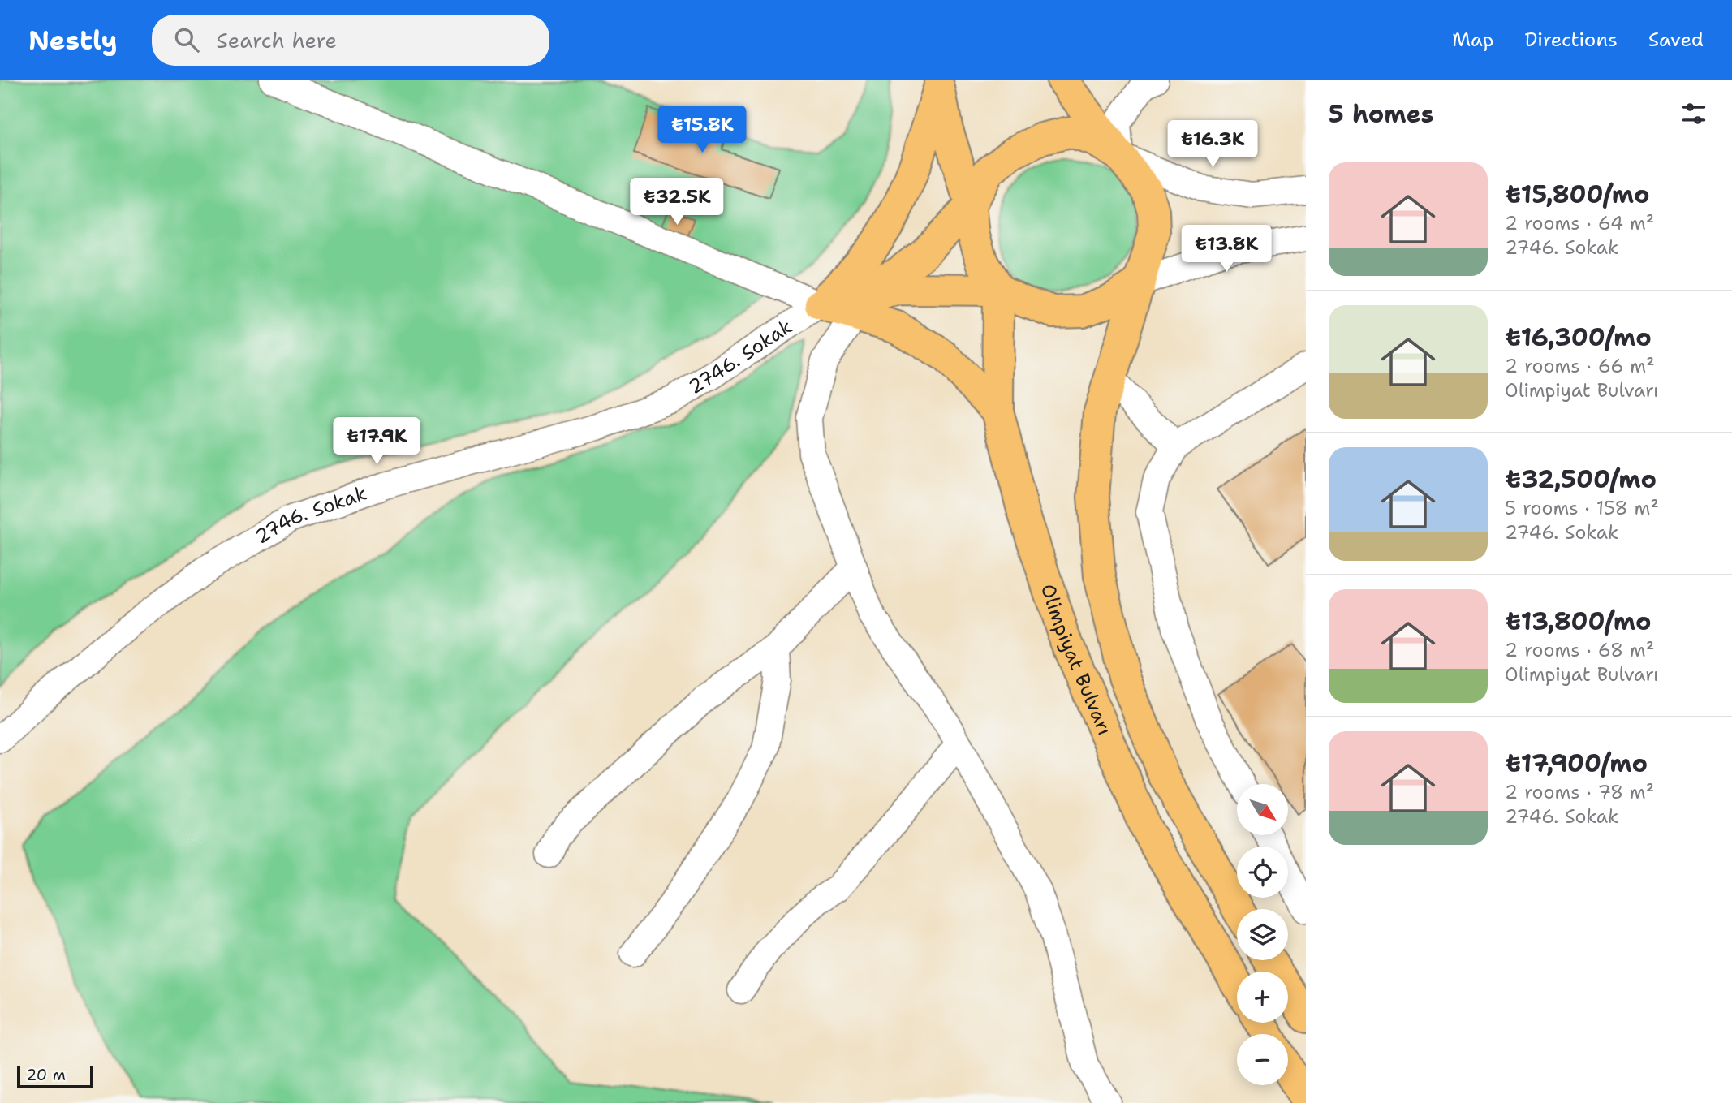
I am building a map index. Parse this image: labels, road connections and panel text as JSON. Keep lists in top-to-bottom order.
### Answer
{
  "streets": {
    "main road": ["Olimpiyat Bulvarı"],
    "street": ["2746. Sokak"]
  },
  "scale_bar": "20 m",
  "north": "bottom right",
  "page": {
    "header": "Nestly",
    "search": "Search here",
    "nav": ["Map", "Directions", "Saved"],
    "heading": "5 homes",
    "price": [
      "₺15.8K",
      "₺16.3K",
      "₺32.5K",
      "₺13.8K",
      "₺17.9K"
    ],
    "list": [
      {
        "name": "₺15,800/mo",
        "note": "2 rooms · 64 m² · 2746. Sokak"
      },
      {
        "name": "₺16,300/mo",
        "note": "2 rooms · 66 m² · Olimpiyat Bulvarı"
      },
      {
        "name": "₺32,500/mo",
        "note": "5 rooms · 158 m² · 2746. Sokak"
      },
      {
        "name": "₺13,800/mo",
        "note": "2 rooms · 68 m² · Olimpiyat Bulvarı"
      },
      {
        "name": "₺17,900/mo",
        "note": "2 rooms · 78 m² · 2746. Sokak"
      }
    ],
    "map_buttons": ["+", "−"],
    "scale": "20 m"
  }
}
